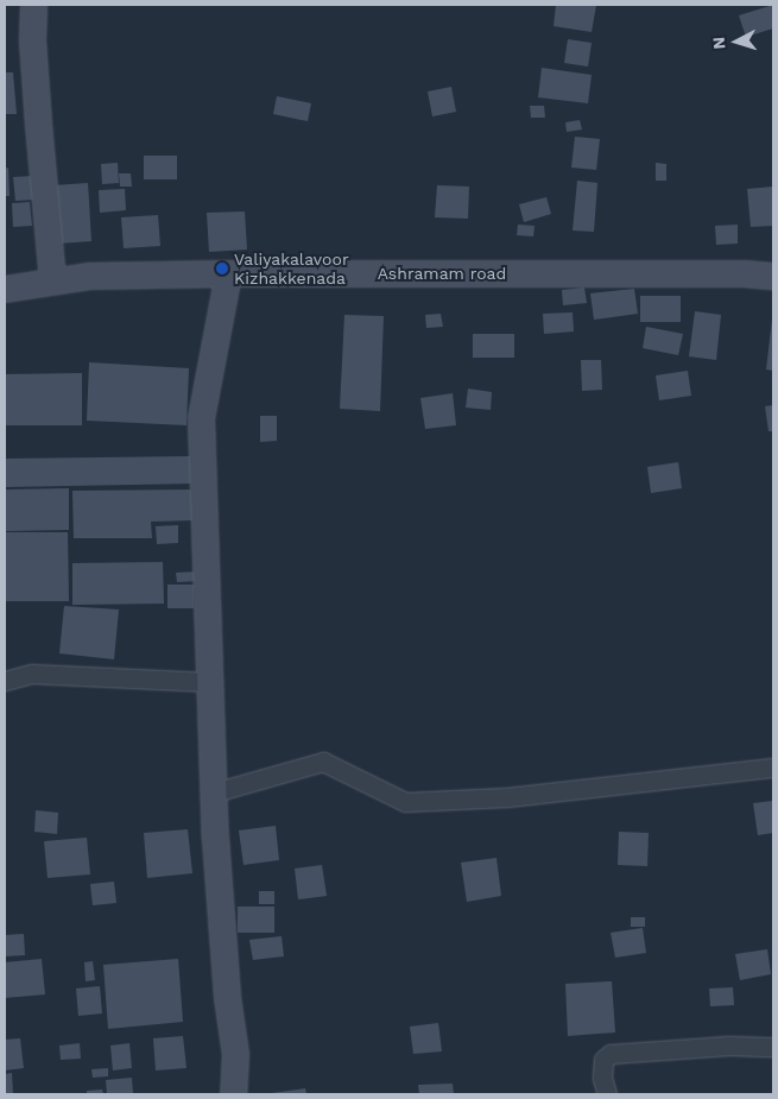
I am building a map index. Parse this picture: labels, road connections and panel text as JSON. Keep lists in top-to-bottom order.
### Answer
{
  "streets": {
    "street": ["Ashramam road"]
  },
  "places": ["Valiyakalavoor Kizhakkenada"],
  "north": "left"
}
